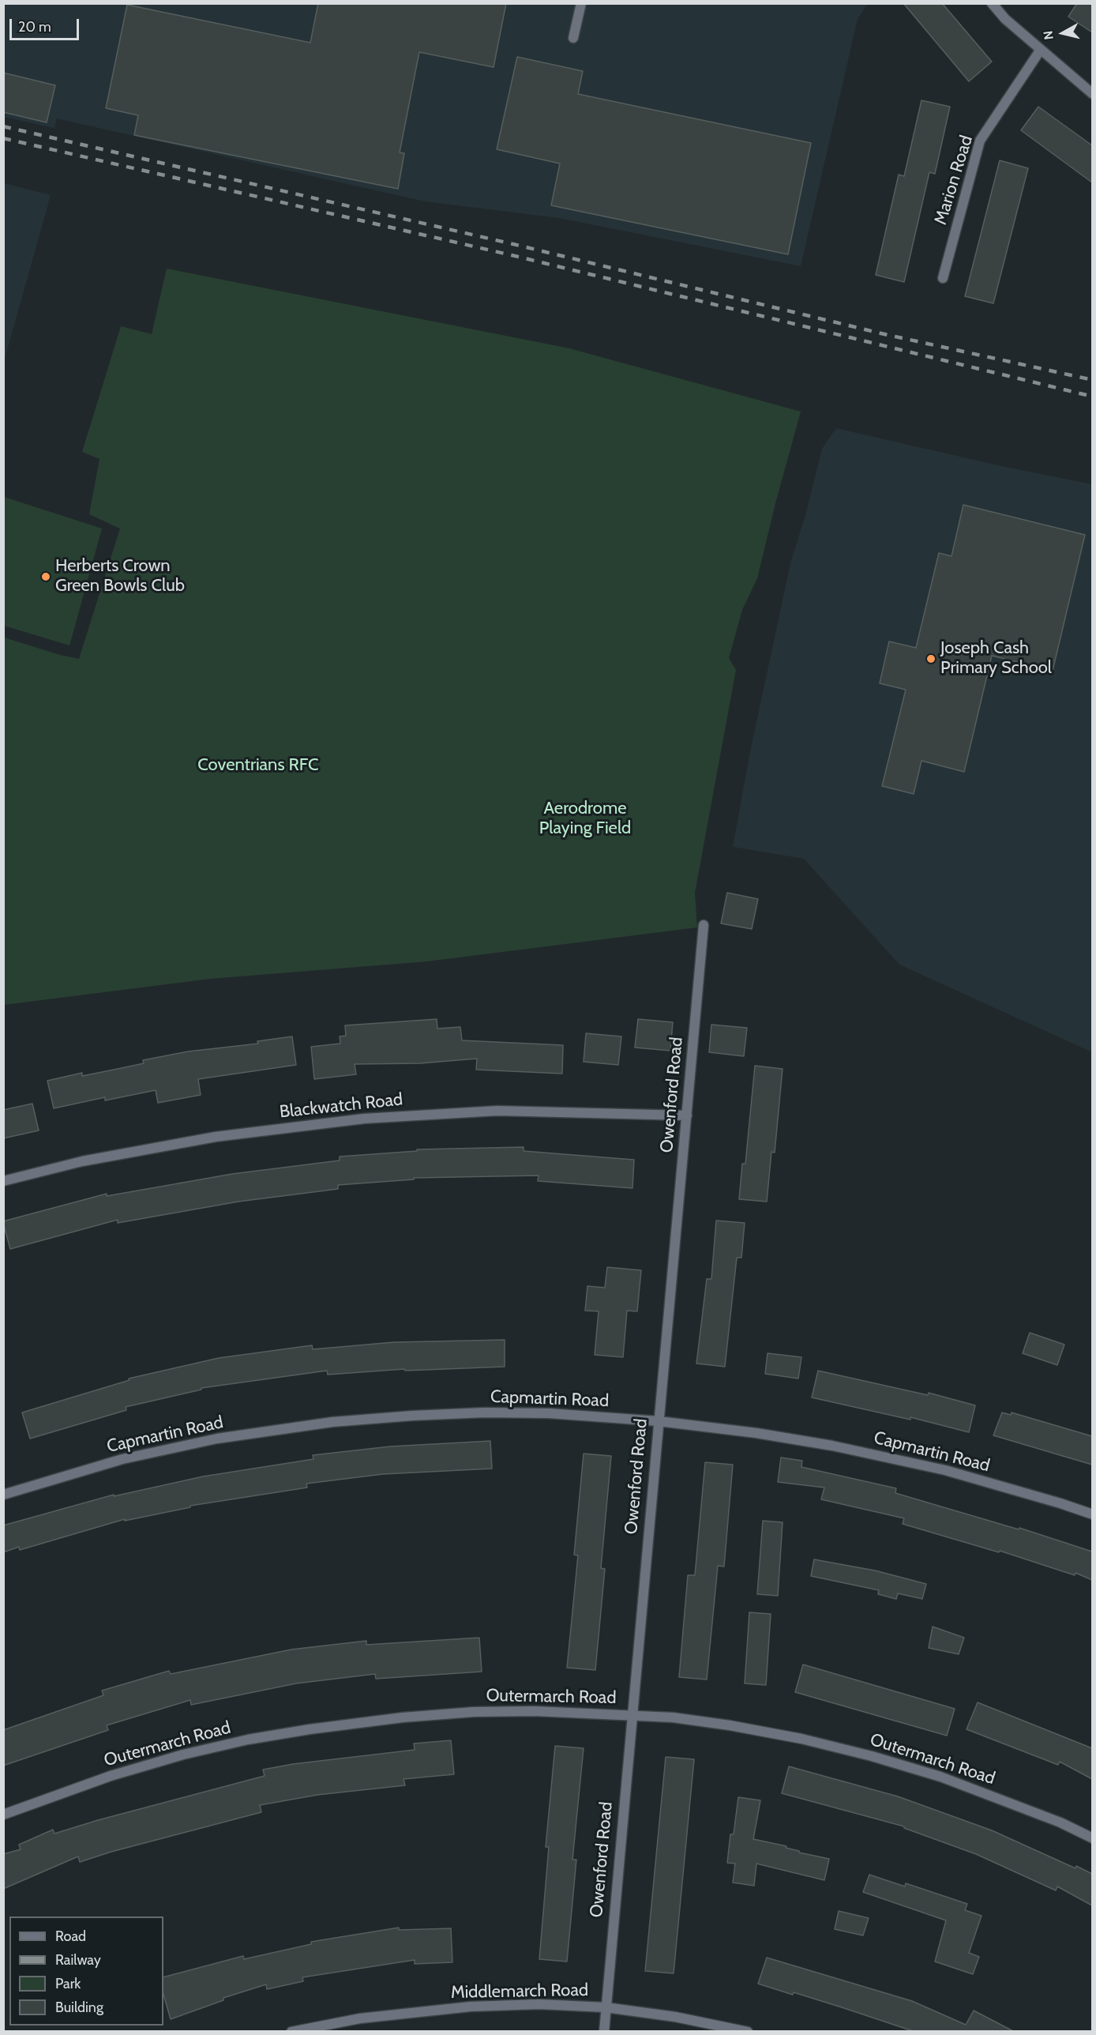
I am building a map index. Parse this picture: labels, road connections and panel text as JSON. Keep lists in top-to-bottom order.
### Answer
{
  "streets": {
    "street": [
      "Marion Road",
      "Owenford Road",
      "Blackwatch Road",
      "Capmartin Road",
      "Outermarch Road",
      "Middlemarch Road"
    ]
  },
  "crossings": [
    ["Owenford Road", "Blackwatch Road"],
    ["Owenford Road", "Capmartin Road"],
    ["Owenford Road", "Outermarch Road"],
    ["Owenford Road", "Middlemarch Road"]
  ],
  "parks": ["Coventrians RFC", "Aerodrome Playing Field"],
  "places": ["Herberts Crown Green Bowls Club", "Joseph Cash Primary School"],
  "legend": [
    "Road",
    "Railway",
    "Park",
    "Building"
  ],
  "scale_bar": "20 m",
  "north": "left"
}
